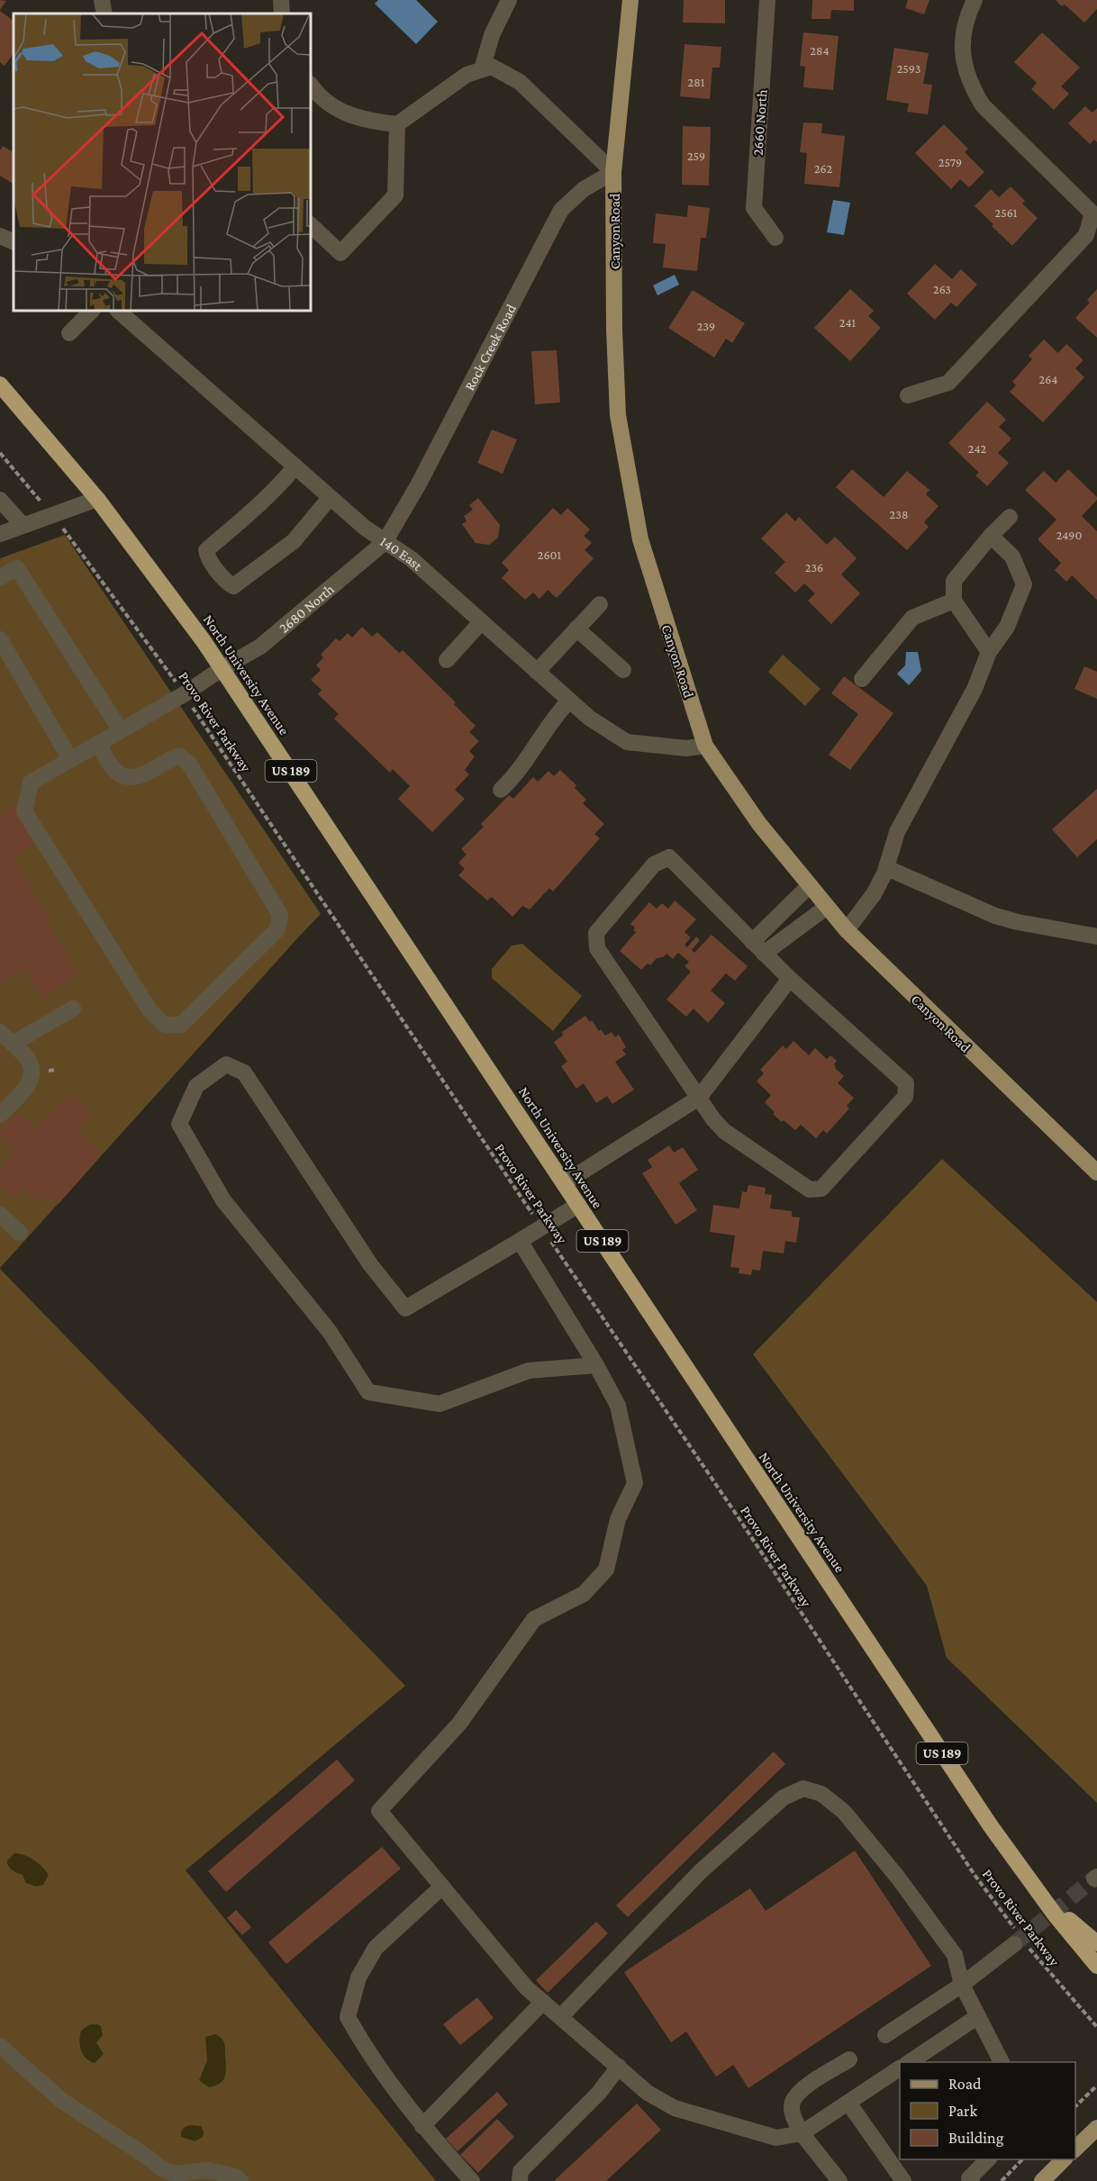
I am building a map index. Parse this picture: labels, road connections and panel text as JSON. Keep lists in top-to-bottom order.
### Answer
{
  "streets": {
    "highway": ["North University Avenue", "US 189"],
    "main road": ["Canyon Road"],
    "street": [
      "2660 North",
      "Rock Creek Road",
      "140 East",
      "2680 North"
    ],
    "path": ["Provo River Parkway"]
  },
  "crossings": [
    ["Canyon Road", "Rock Creek Road"],
    ["Canyon Road", "140 East"],
    ["Rock Creek Road", "140 East"],
    ["Rock Creek Road", "2680 North"],
    ["140 East", "2680 North"],
    ["2680 North", "North University Avenue"],
    ["2680 North", "Provo River Parkway"]
  ],
  "house_numbers": [
    "284",
    "2593",
    "281",
    "259",
    "2579",
    "262",
    "2561",
    "263",
    "241",
    "239",
    "264",
    "242",
    "238",
    "2490",
    "2601",
    "236"
  ],
  "legend": ["Road", "Park", "Building"]
}
